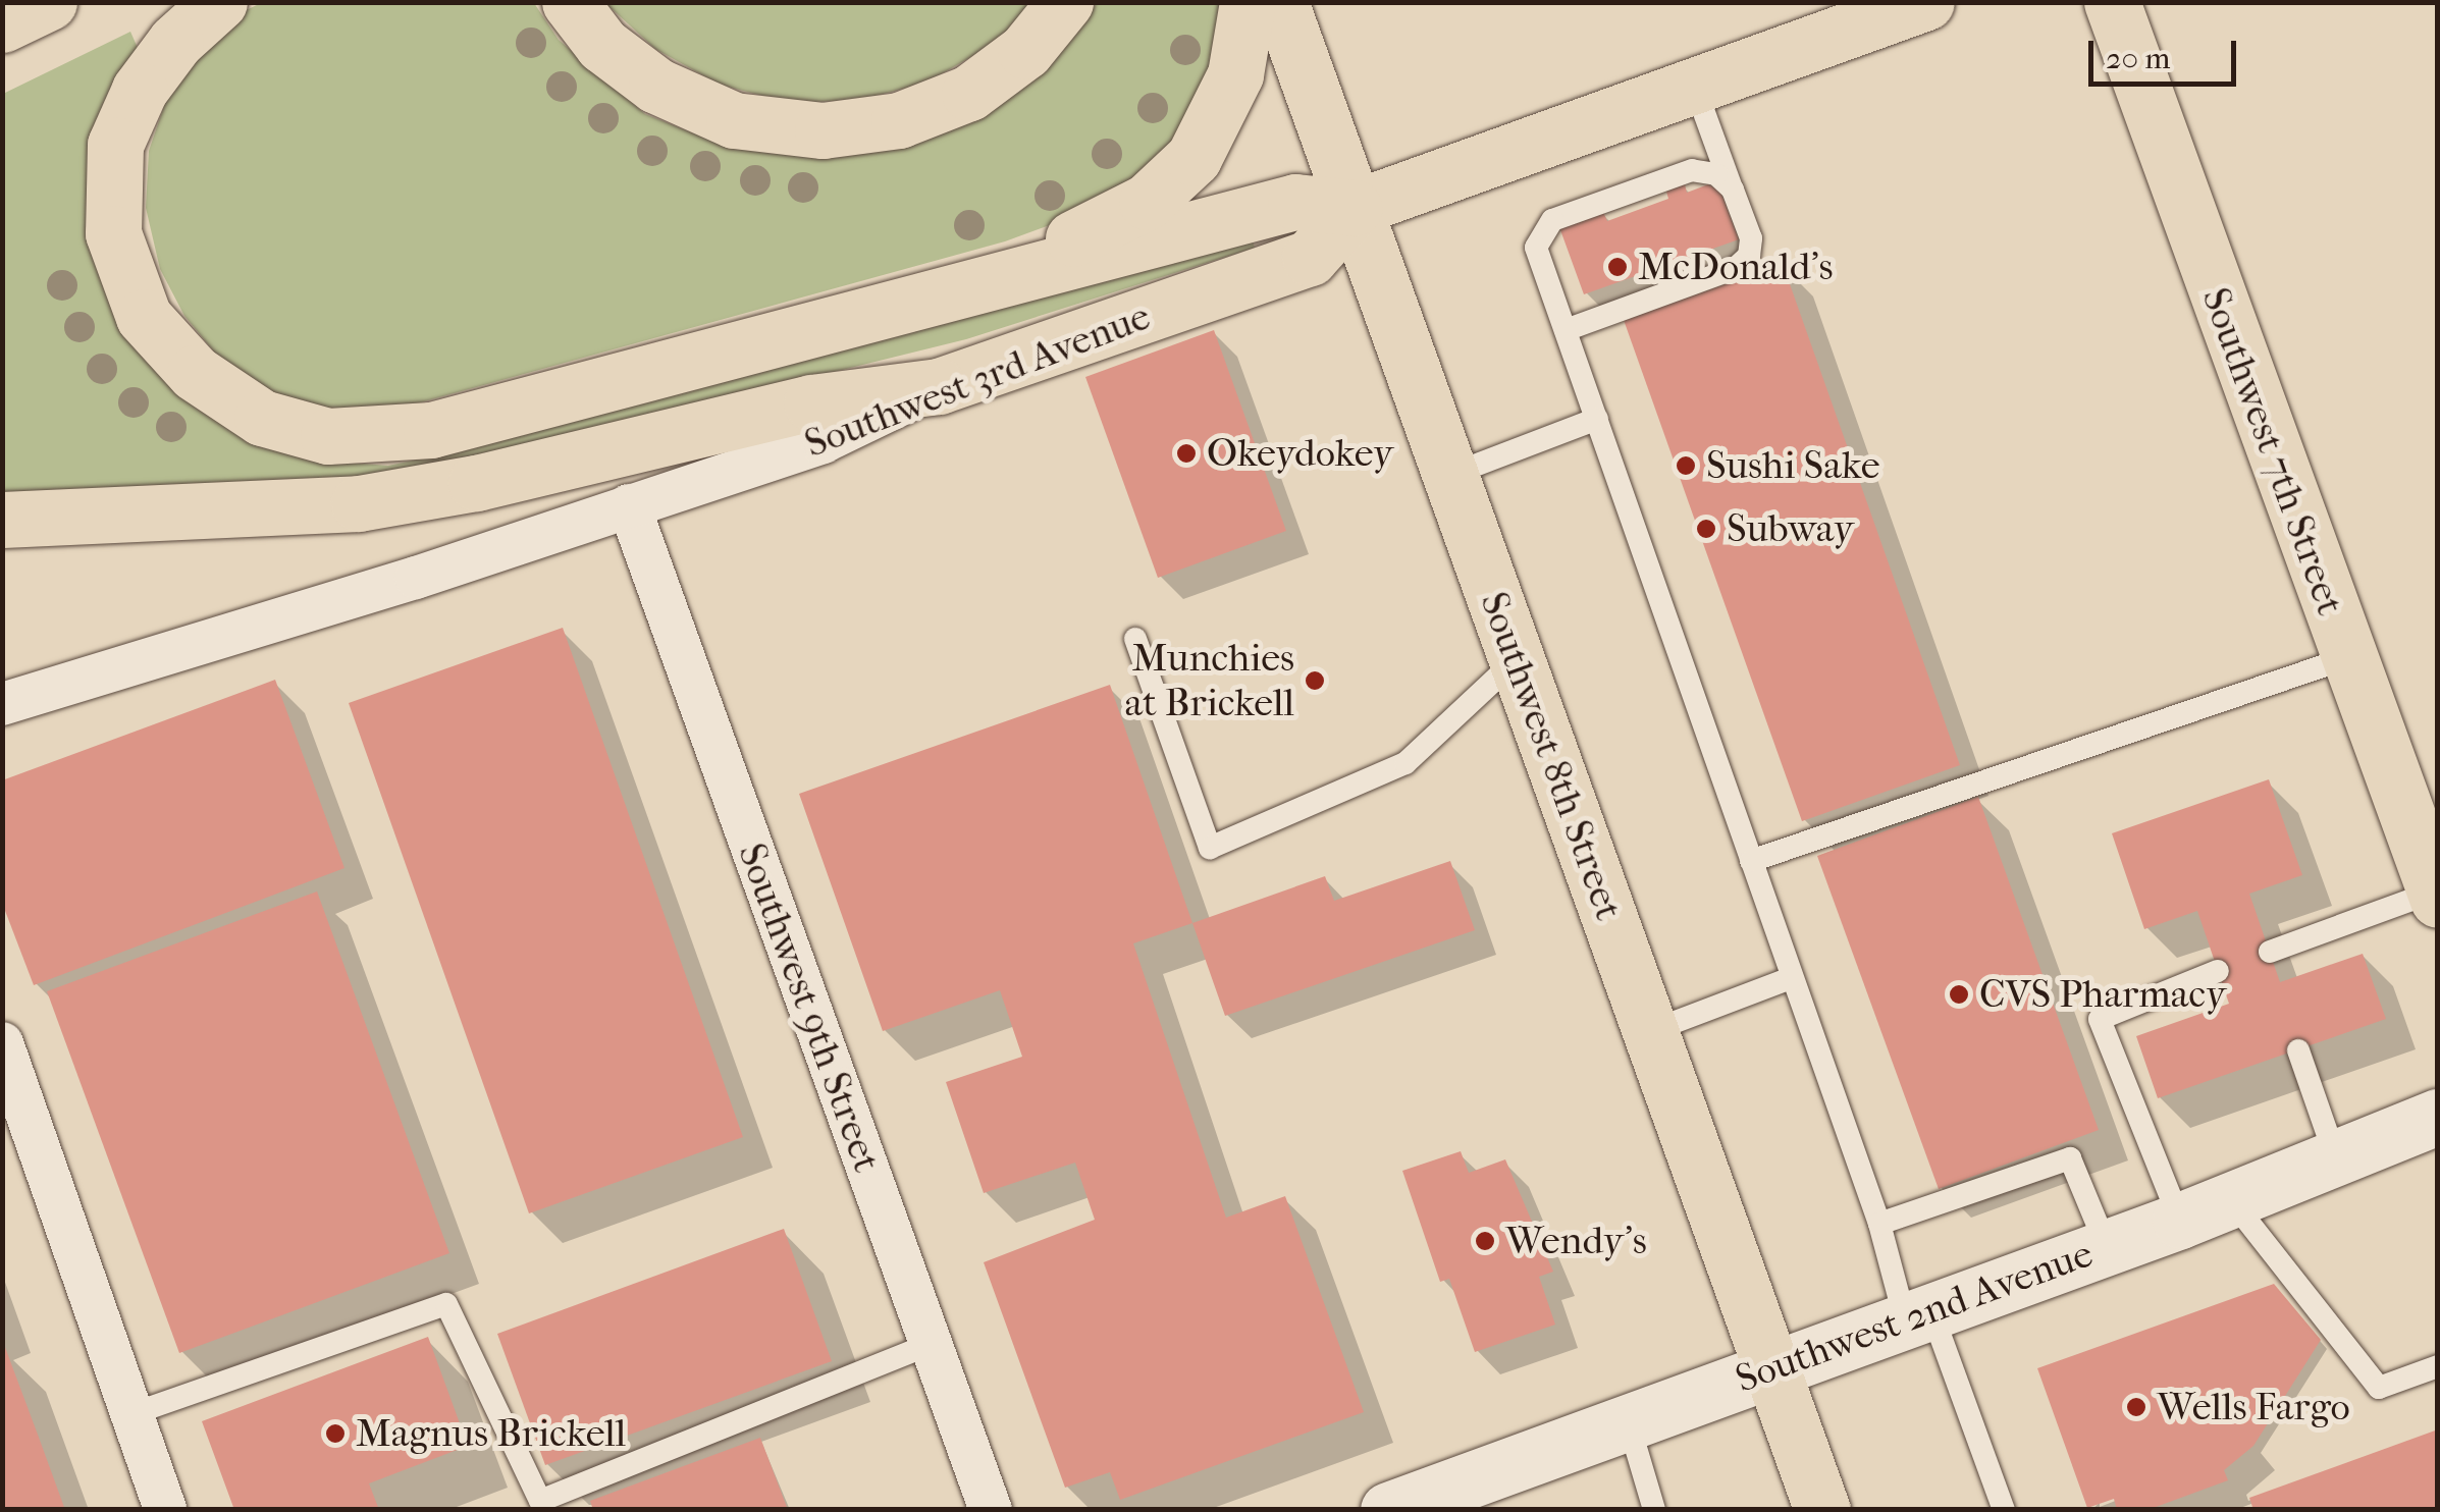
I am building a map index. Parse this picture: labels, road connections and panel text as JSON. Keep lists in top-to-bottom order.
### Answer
{
  "streets": {
    "main road": ["Southwest 3rd Avenue", "Southwest 7th Street", "Southwest 8th Street"],
    "street": ["Southwest 9th Street", "Southwest 2nd Avenue"]
  },
  "crossings": [
    ["Southwest 3rd Avenue", "Southwest 8th Street"],
    ["Southwest 3rd Avenue", "Southwest 9th Street"],
    ["Southwest 8th Street", "Southwest 2nd Avenue"]
  ],
  "places": [
    "McDonald's",
    "Okeydokey",
    "Sushi Sake",
    "Subway",
    "Munchies at Brickell",
    "CVS Pharmacy",
    "Wendy's",
    "Wells Fargo",
    "Magnus Brickell"
  ],
  "scale_bar": "20 m"
}
